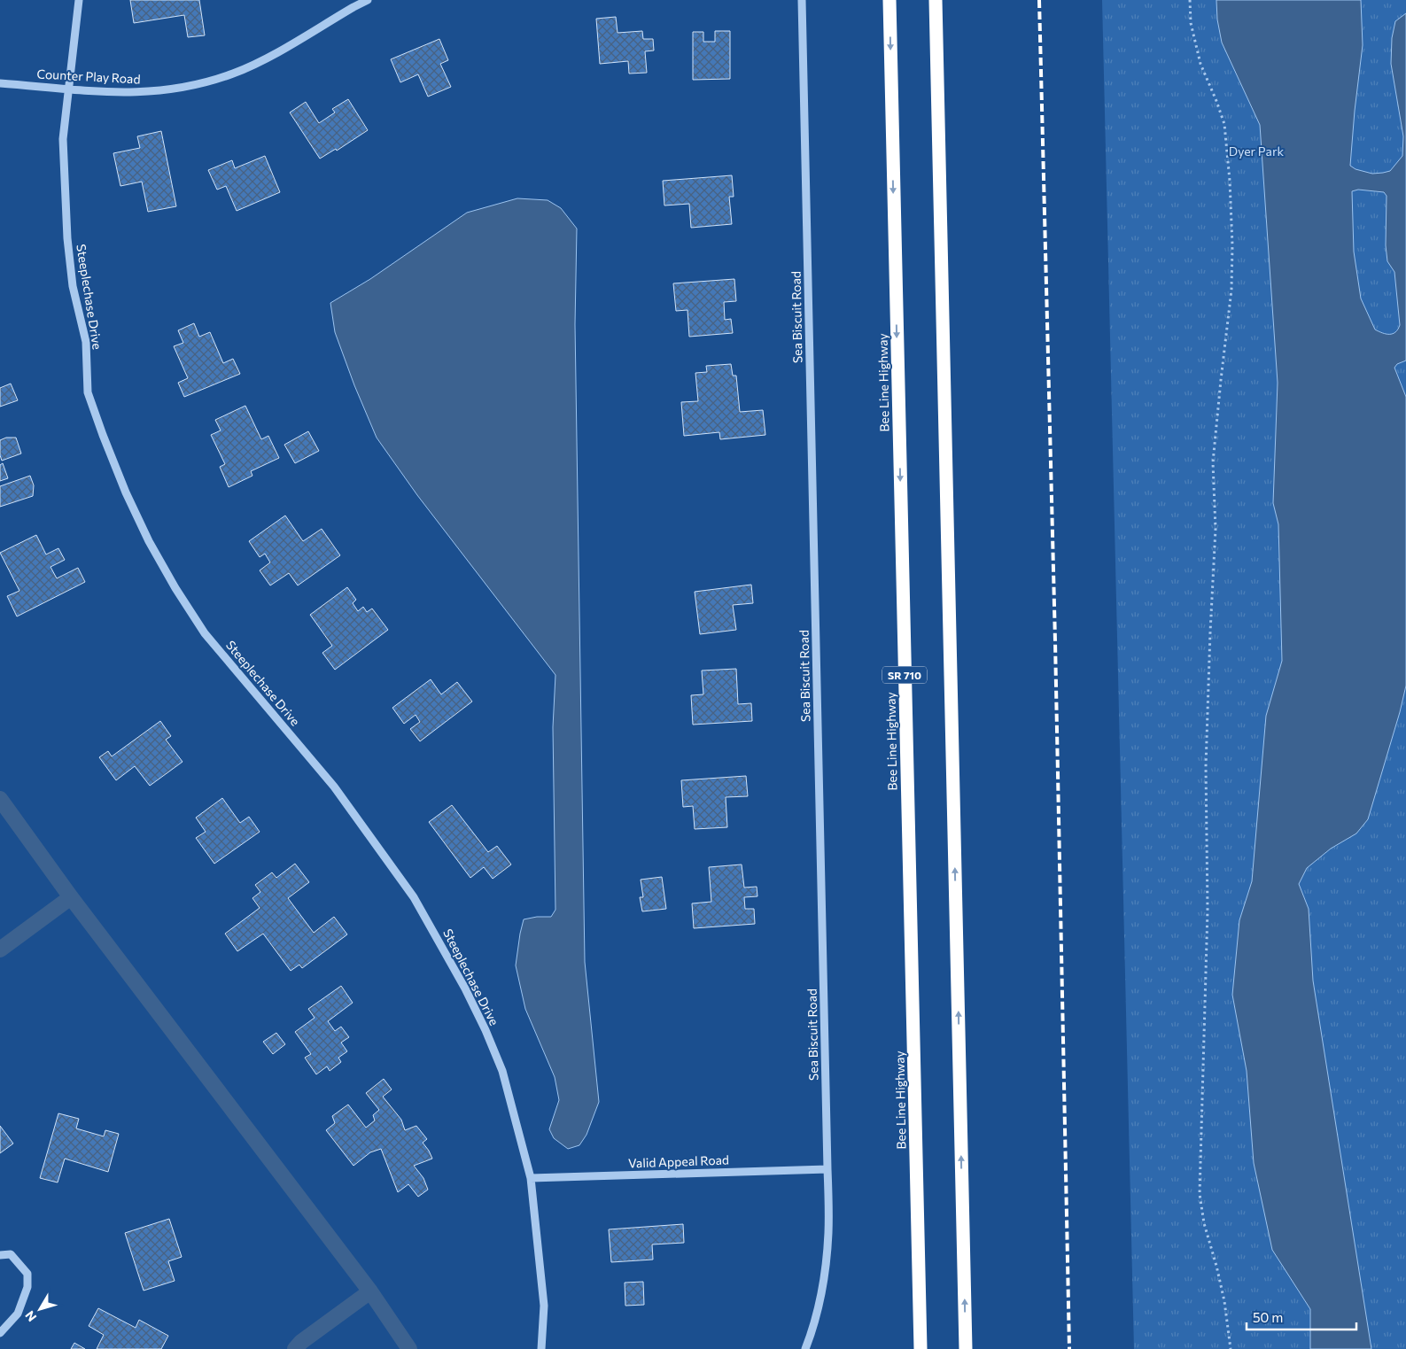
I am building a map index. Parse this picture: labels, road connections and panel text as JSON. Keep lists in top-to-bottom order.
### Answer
{
  "streets": {
    "highway": ["Bee Line Highway", "SR 710"],
    "street": [
      "Counter Play Road",
      "Steeplechase Drive",
      "Sea Biscuit Road",
      "Valid Appeal Road"
    ]
  },
  "crossings": [
    ["Counter Play Road", "Steeplechase Drive"],
    ["Steeplechase Drive", "Valid Appeal Road"],
    ["Sea Biscuit Road", "Valid Appeal Road"]
  ],
  "parks": ["Dyer Park"],
  "scale_bar": "50 m",
  "north": "bottom left"
}
